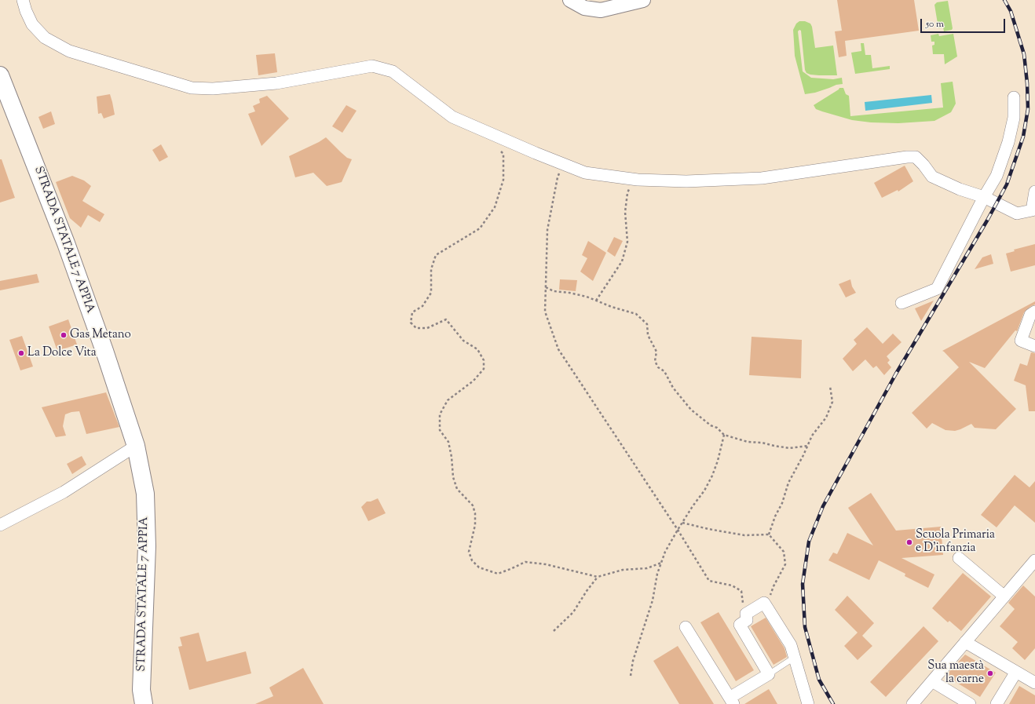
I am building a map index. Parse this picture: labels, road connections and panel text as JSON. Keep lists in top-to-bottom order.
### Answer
{
  "streets": {
    "main road": ["STRADA STATALE 7 APPIA"]
  },
  "places": [
    "Gas Metano",
    "La Dolce Vita",
    "Scuola Primaria e D'infanzia",
    "Sua maestà la carne"
  ],
  "scale_bar": "50 m"
}
